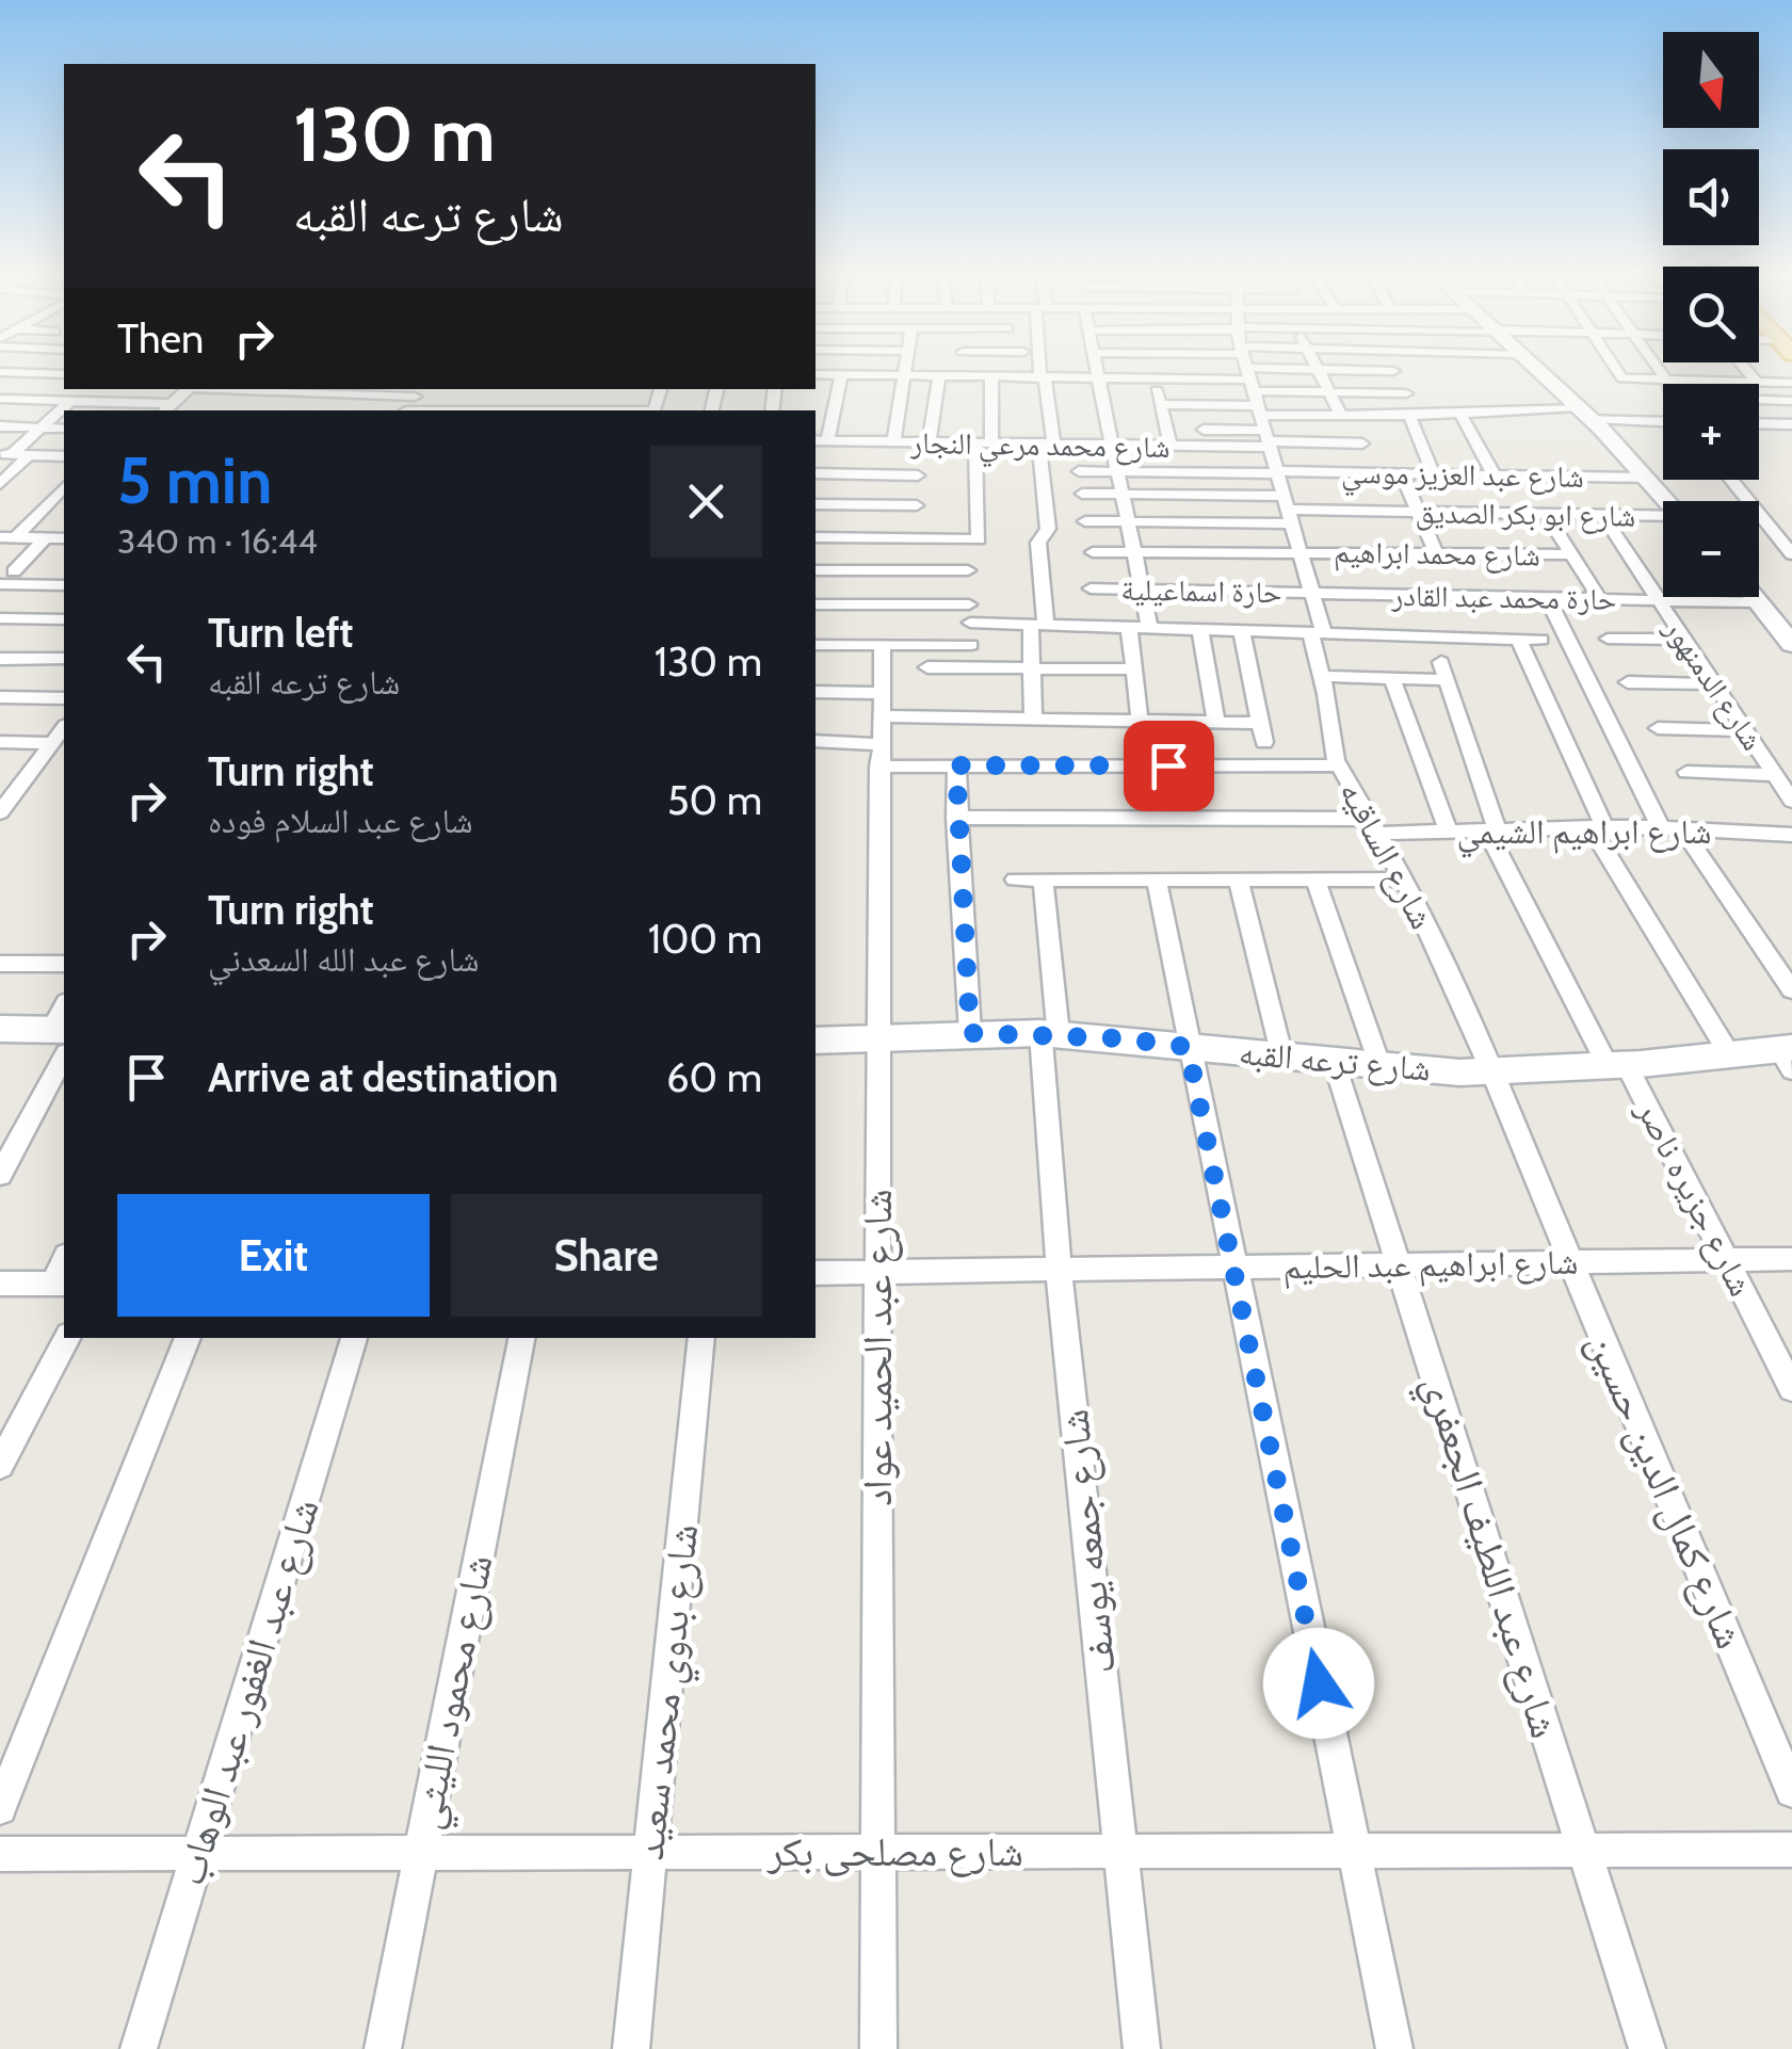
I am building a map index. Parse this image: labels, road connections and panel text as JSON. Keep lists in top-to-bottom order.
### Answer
{
  "streets": {
    "street": [
      "شارع محمد مرعي النجار",
      "شارع عبد العزيز موسي",
      "شارع ابو بكر الصديق",
      "شارع محمد ابراهيم",
      "حارة اسماعيلية",
      "حارة محمد عبد القادر",
      "شارع الدمنهور",
      "شارع ابراهيم الشيمي",
      "شارع الساقيه",
      "شارع ترعه القبه",
      "شارع جزيره ناصر",
      "شارع ابراهيم عبد الحليم",
      "شارع عبد الحميد عواد",
      "شارع كمال الدين حسين",
      "شارع جمعه يوسف",
      "شارع عبد اللطيف الجعفري",
      "شارع عبد الغفور عبد الوهاب",
      "شارع محمود الليثي",
      "شارع بدوي محمد سعيد",
      "شارع مصلحى بكر"
    ]
  },
  "crossings": [
    ["شارع محمد مرعي النجار", "شارع الساقيه"],
    ["شارع عبد العزيز موسي", "شارع الساقيه"],
    ["شارع ابو بكر الصديق", "شارع الدمنهور"],
    ["شارع ابو بكر الصديق", "شارع الساقيه"],
    ["شارع محمد ابراهيم", "شارع الساقيه"],
    ["حارة اسماعيلية", "حارة محمد عبد القادر"],
    ["حارة اسماعيلية", "شارع الساقيه"],
    ["حارة محمد عبد القادر", "شارع الدمنهور"],
    ["حارة محمد عبد القادر", "شارع الساقيه"],
    ["شارع ابراهيم الشيمي", "شارع الساقيه"],
    ["شارع ابراهيم الشيمي", "شارع جزيره ناصر"],
    ["شارع الساقيه", "شارع ترعه القبه"],
    ["شارع الساقيه", "شارع كمال الدين حسين"],
    ["شارع ترعه القبه", "شارع جزيره ناصر"],
    ["شارع ترعه القبه", "شارع عبد الحميد عواد"],
    ["شارع ترعه القبه", "شارع كمال الدين حسين"],
    ["شارع ترعه القبه", "شارع جمعه يوسف"],
    ["شارع ترعه القبه", "شارع عبد اللطيف الجعفري"],
    ["شارع جزيره ناصر", "شارع ابراهيم عبد الحليم"],
    ["شارع ابراهيم عبد الحليم", "شارع عبد الحميد عواد"],
    ["شارع ابراهيم عبد الحليم", "شارع كمال الدين حسين"],
    ["شارع ابراهيم عبد الحليم", "شارع جمعه يوسف"],
    ["شارع ابراهيم عبد الحليم", "شارع عبد اللطيف الجعفري"],
    ["شارع عبد الحميد عواد", "شارع مصلحى بكر"],
    ["شارع جمعه يوسف", "شارع مصلحى بكر"],
    ["شارع عبد اللطيف الجعفري", "شارع مصلحى بكر"],
    ["شارع عبد الغفور عبد الوهاب", "شارع مصلحى بكر"],
    ["شارع محمود الليثي", "شارع مصلحى بكر"],
    ["شارع بدوي محمد سعيد", "شارع مصلحى بكر"]
  ],
  "north": "bottom",
  "page": {
    "map_buttons": ["+", "−"],
    "turn": ["130 m", "شارع ترعه القبه"],
    "then": "Then",
    "heading": ["5 min", "340 m · 16:44"],
    "list": [
      {
        "name": "Turn left",
        "note": "شارع ترعه القبه",
        "value": "130 m"
      },
      {
        "name": "Turn right",
        "note": "شارع عبد السلام فوده",
        "value": "50 m"
      },
      {
        "name": "Turn right",
        "note": "شارع عبد الله السعدني",
        "value": "100 m"
      },
      {
        "name": "Arrive at destination",
        "value": "60 m"
      }
    ],
    "buttons": ["Exit", "Share"]
  }
}
